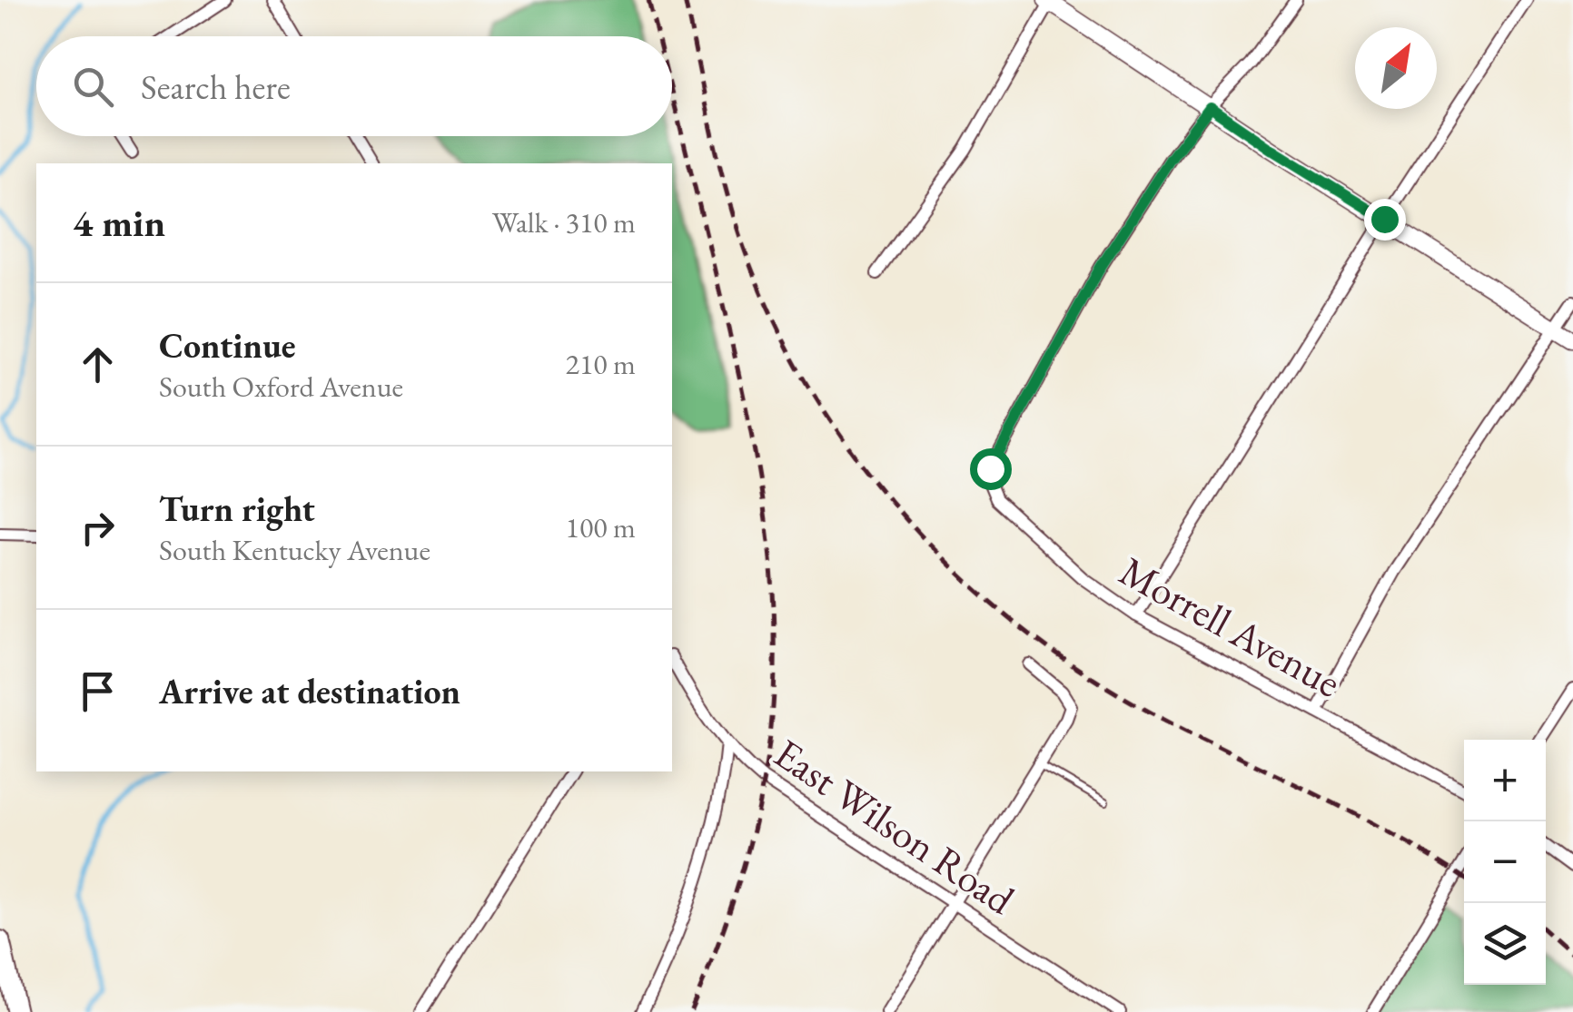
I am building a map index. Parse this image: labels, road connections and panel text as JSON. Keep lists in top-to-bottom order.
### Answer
{
  "streets": {
    "street": ["Morrell Avenue", "East Wilson Road"]
  },
  "north": "top right",
  "page": {
    "search": "Search here",
    "heading": ["4 min", "Walk · 310 m"],
    "list": [
      ["Continue", "South Oxford Avenue", "210 m"],
      ["Turn right", "South Kentucky Avenue", "100 m"],
      "Arrive at destination"
    ],
    "map_buttons": ["+", "−"]
  }
}
